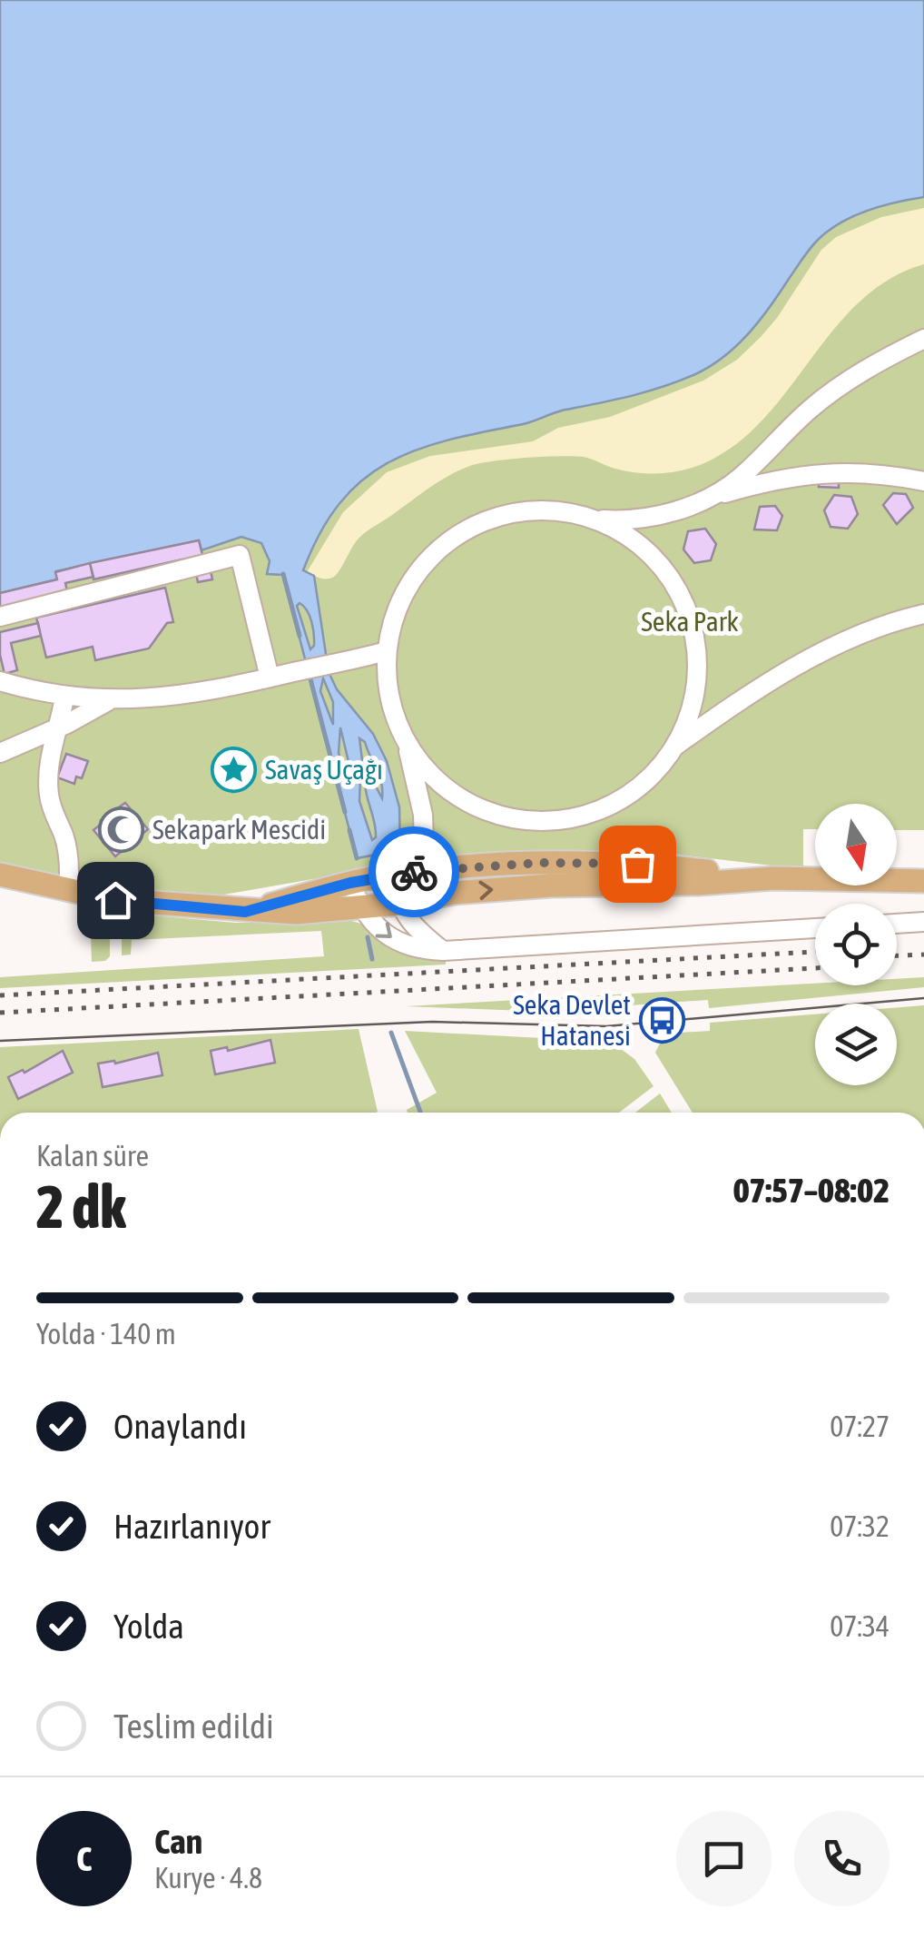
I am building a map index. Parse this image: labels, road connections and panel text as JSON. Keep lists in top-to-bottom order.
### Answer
{
  "parks": ["Seka Park"],
  "places": {
    "place": ["Savaş Uçağı"],
    "mosque": ["Sekapark Mescidi"],
    "bus stop": ["Seka Devlet Hatanesi"]
  },
  "north": "bottom",
  "page": {
    "heading": ["2 dk", "Kalan süre", "07:57–08:02"],
    "panel": ["Can", "Kurye · 4.8"],
    "bar": "Yolda · 140 m",
    "list": [
      ["Onaylandı", "07:27"],
      ["Hazırlanıyor", "07:32"],
      ["Yolda", "07:34"],
      "Teslim edildi"
    ],
    "round": "C"
  }
}
